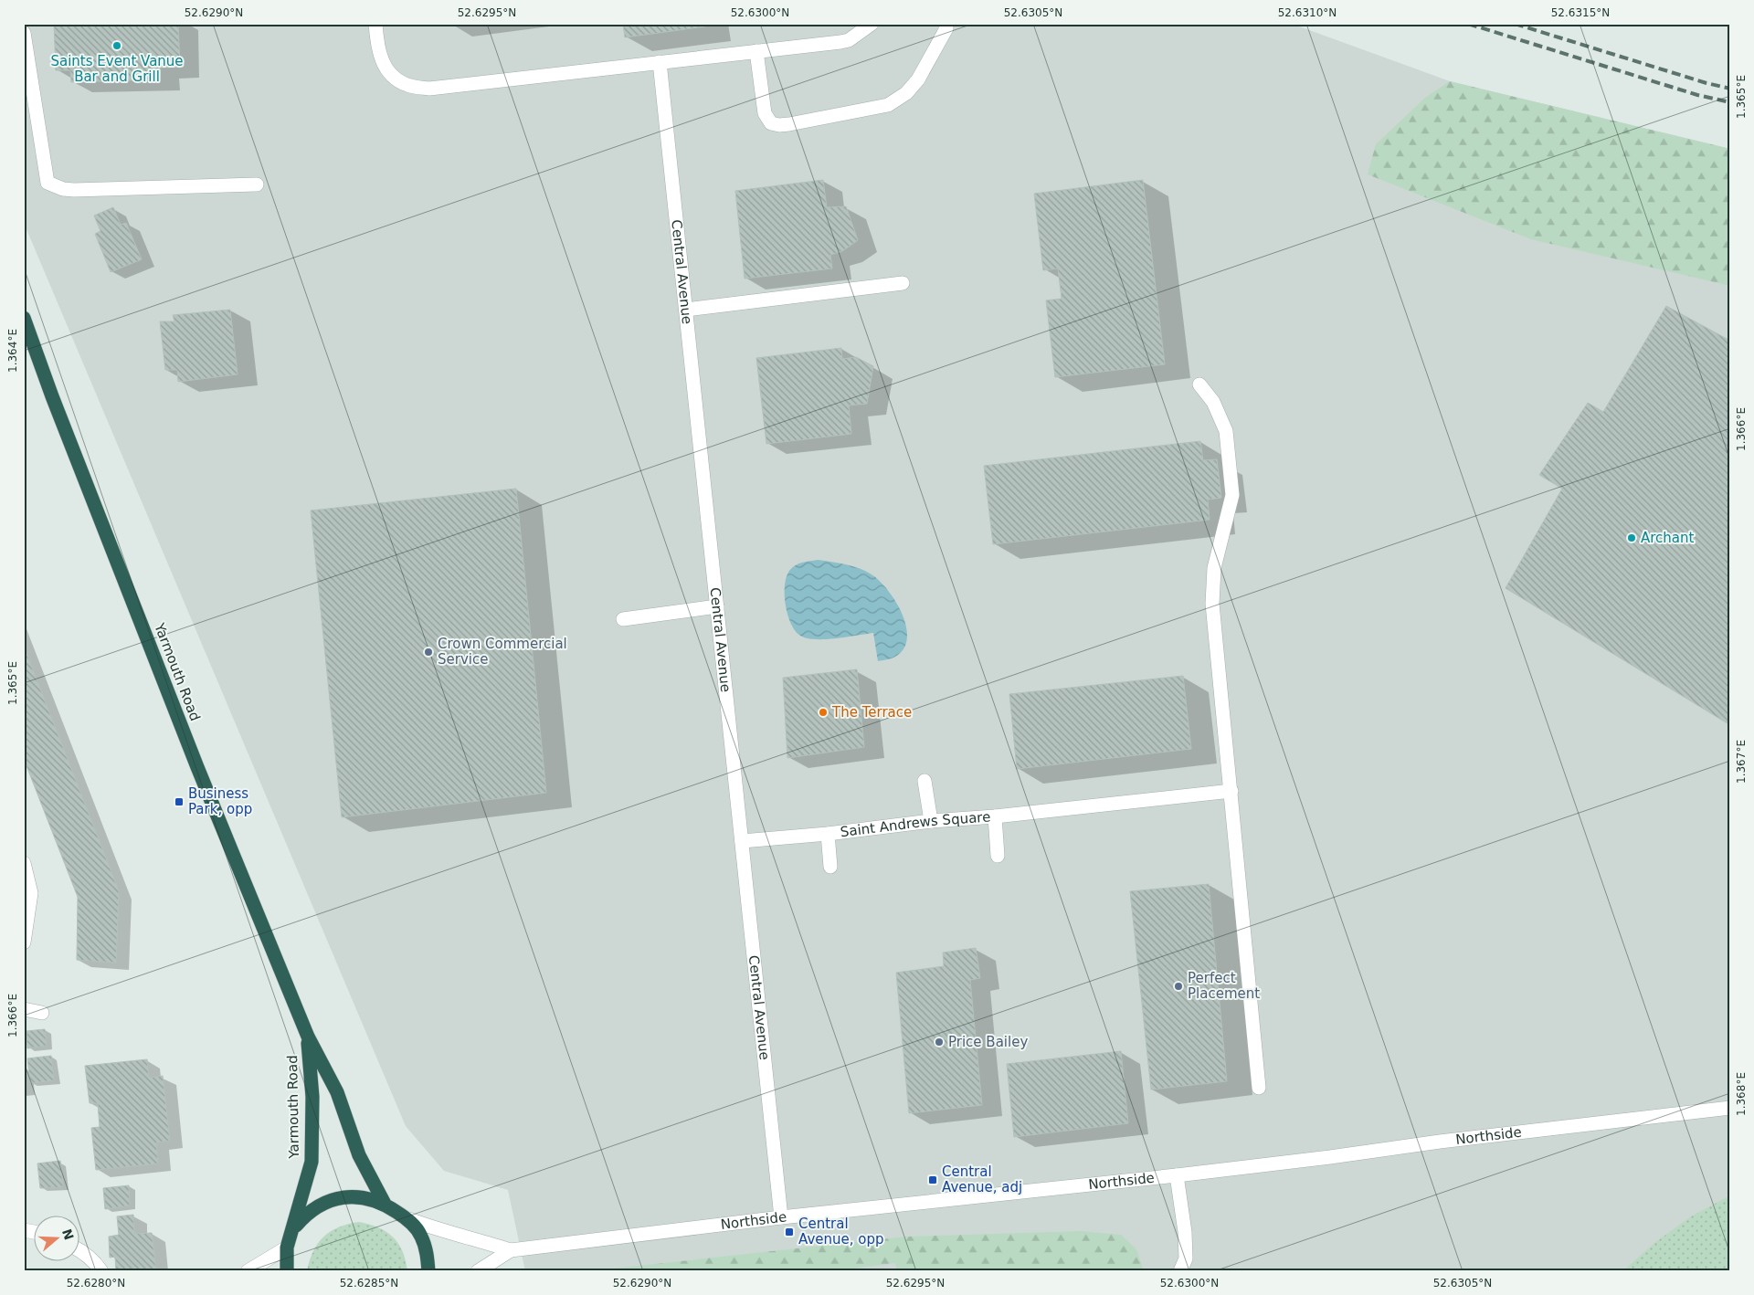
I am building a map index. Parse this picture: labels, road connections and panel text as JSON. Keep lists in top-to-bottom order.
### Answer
{
  "streets": {
    "highway": ["Yarmouth Road"],
    "street": ["Central Avenue", "Saint Andrews Square", "Northside"]
  },
  "crossings": [
    ["Central Avenue", "Saint Andrews Square"],
    ["Central Avenue", "Northside"],
    ["Yarmouth Road", "Northside"]
  ],
  "places": {
    "other": [
      "Saints Event Vanue Bar and Grill",
      "Archant",
      "Crown Commercial Service",
      "The Terrace",
      "Perfect Placement",
      "Price Bailey"
    ],
    "transit": ["Business Park, opp", "Central Avenue, adj", "Central Avenue, opp"]
  },
  "north": "right",
  "coordinates": [
    "52.6290°N",
    "52.6295°N",
    "52.6300°N",
    "52.6305°N",
    "52.6310°N",
    "52.6315°N",
    "1.365°E",
    "1.364°E",
    "1.366°E",
    "1.367°E",
    "1.368°E",
    "52.6280°N",
    "52.6285°N"
  ]
}
